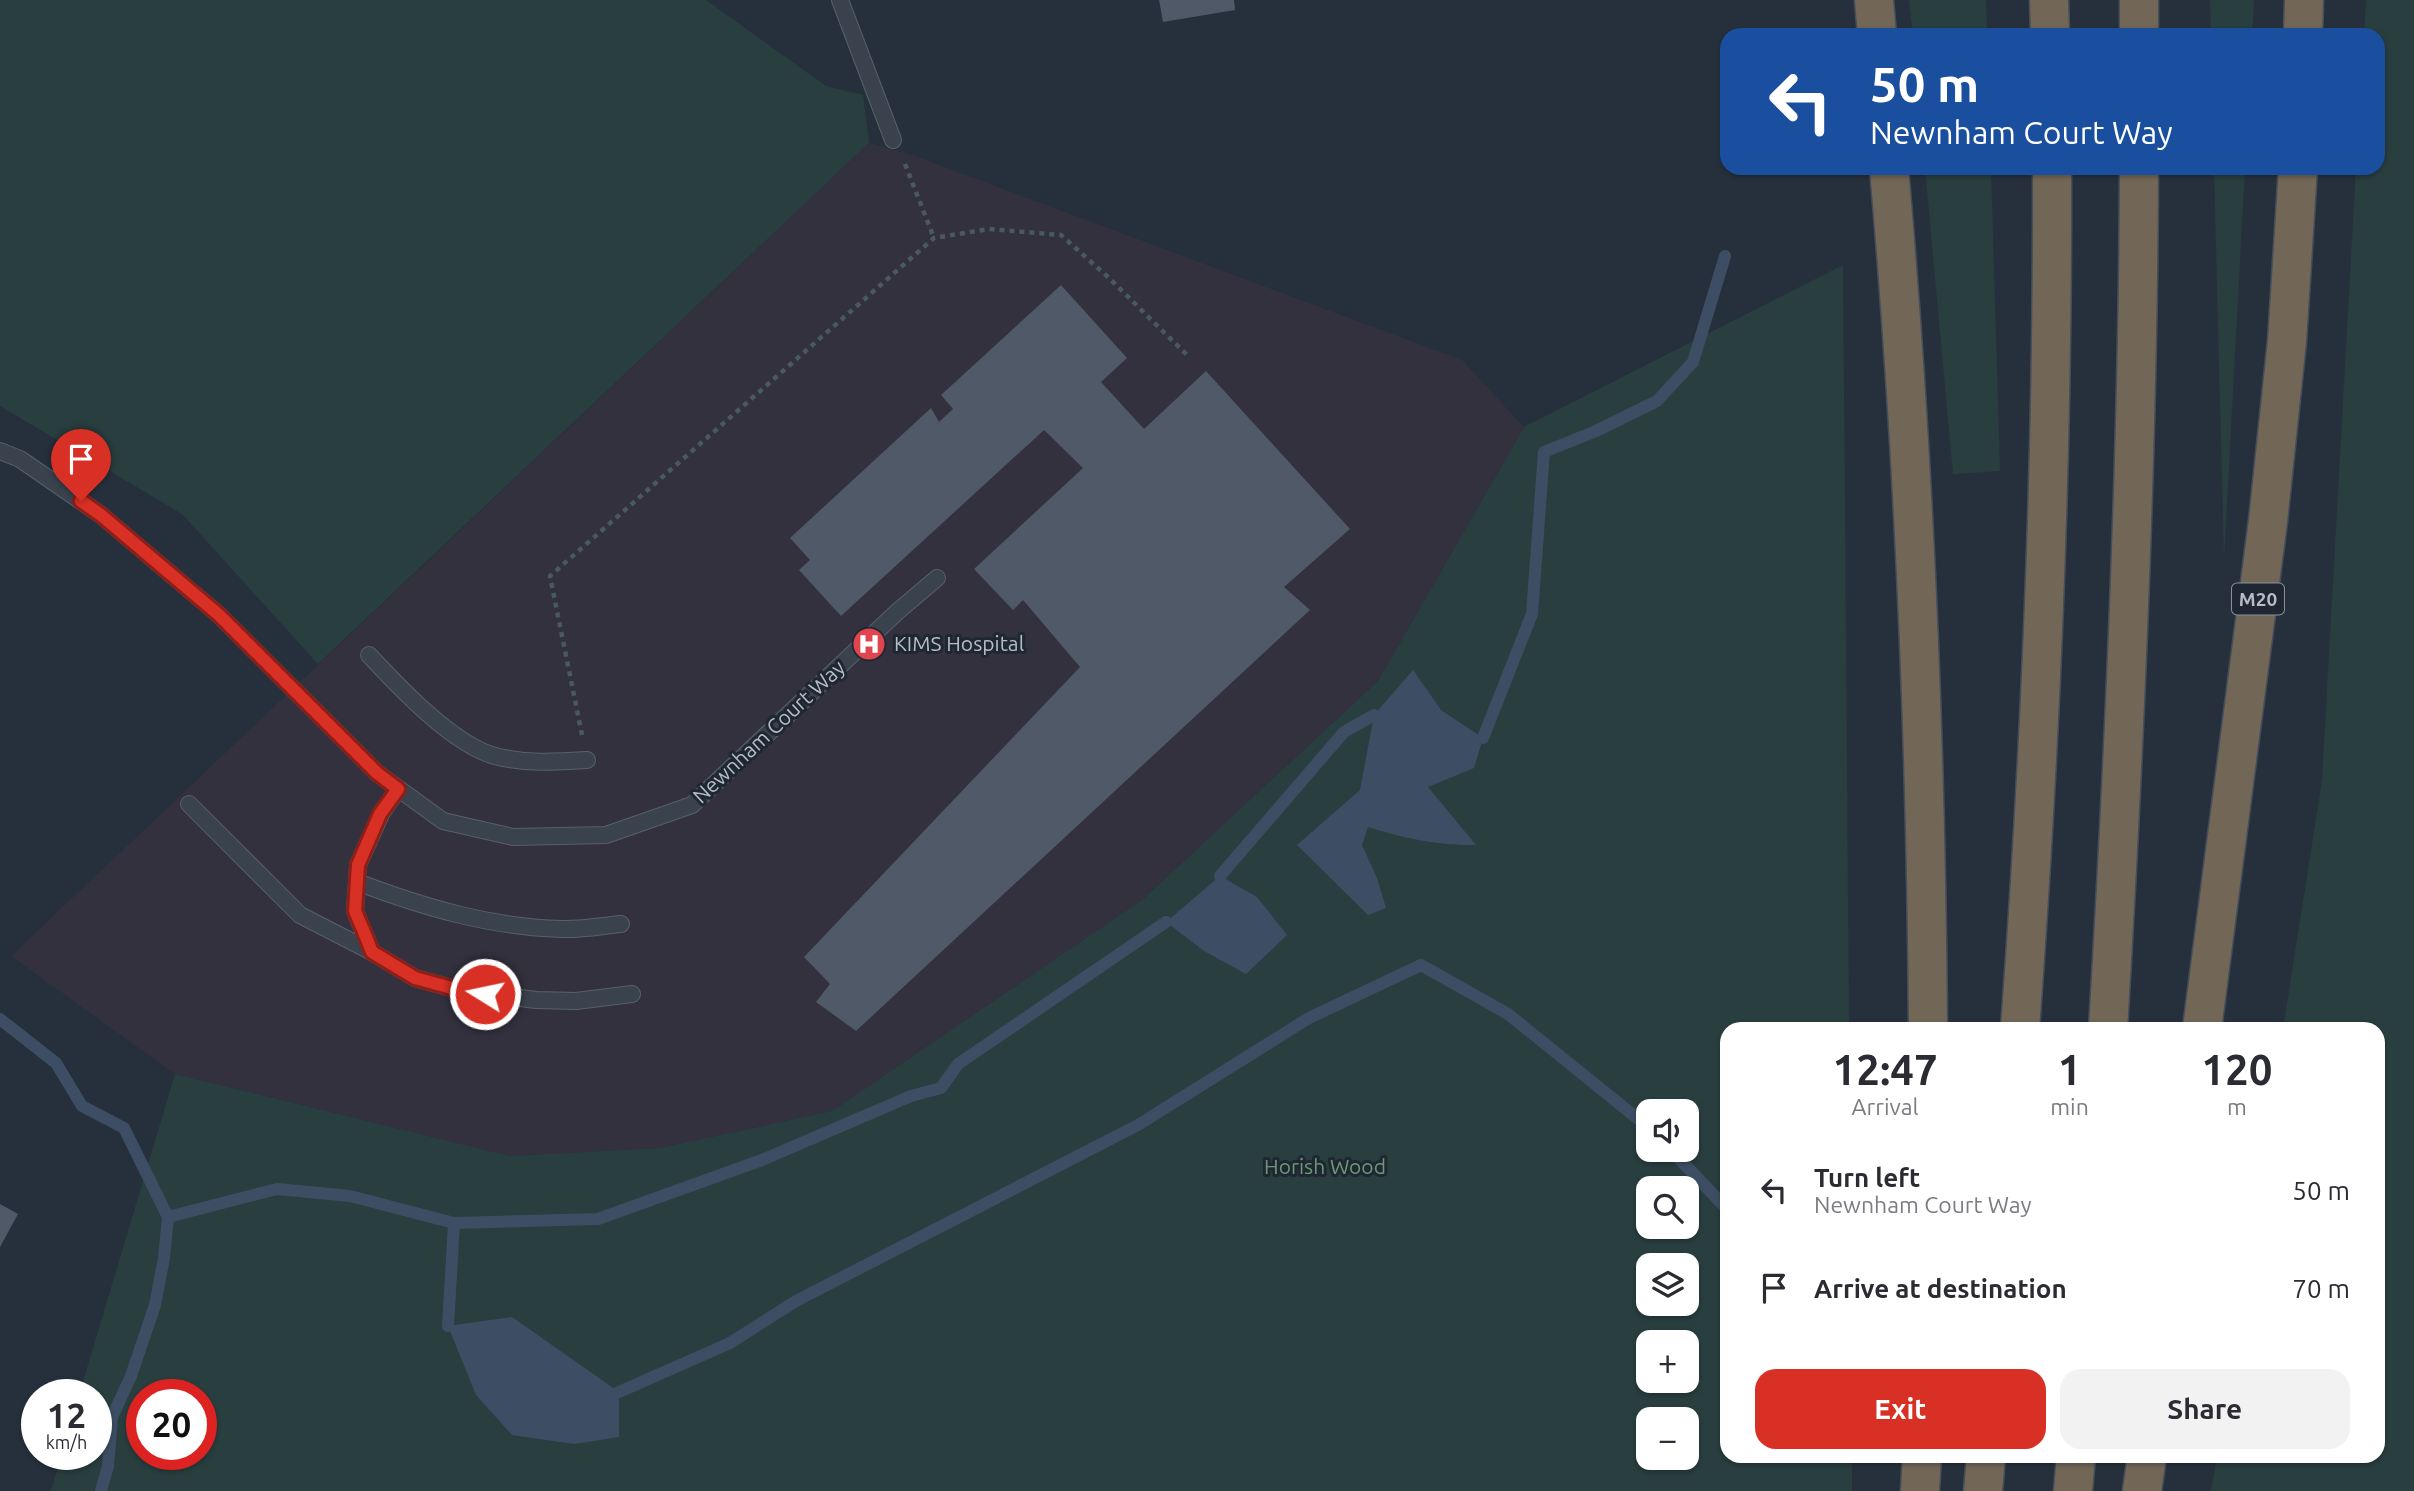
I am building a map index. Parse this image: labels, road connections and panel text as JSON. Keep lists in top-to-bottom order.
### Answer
{
  "streets": {
    "highway": ["M20"],
    "lane": ["Newnham Court Way"]
  },
  "parks": ["Horish Wood"],
  "places": {
    "hospital": ["KIMS Hospital"]
  },
  "page": {
    "turn": ["50 m", "Newnham Court Way"],
    "eta": [
      "12:47",
      "Arrival",
      "1",
      "min",
      "120",
      "m"
    ],
    "map_buttons": ["+", "−"],
    "list": [
      {
        "name": "Turn left",
        "note": "Newnham Court Way",
        "value": "50 m"
      },
      {
        "name": "Arrive at destination",
        "value": "70 m"
      }
    ],
    "buttons": ["Exit", "Share"],
    "speed": "12 km/h",
    "limit": "20"
  }
}
